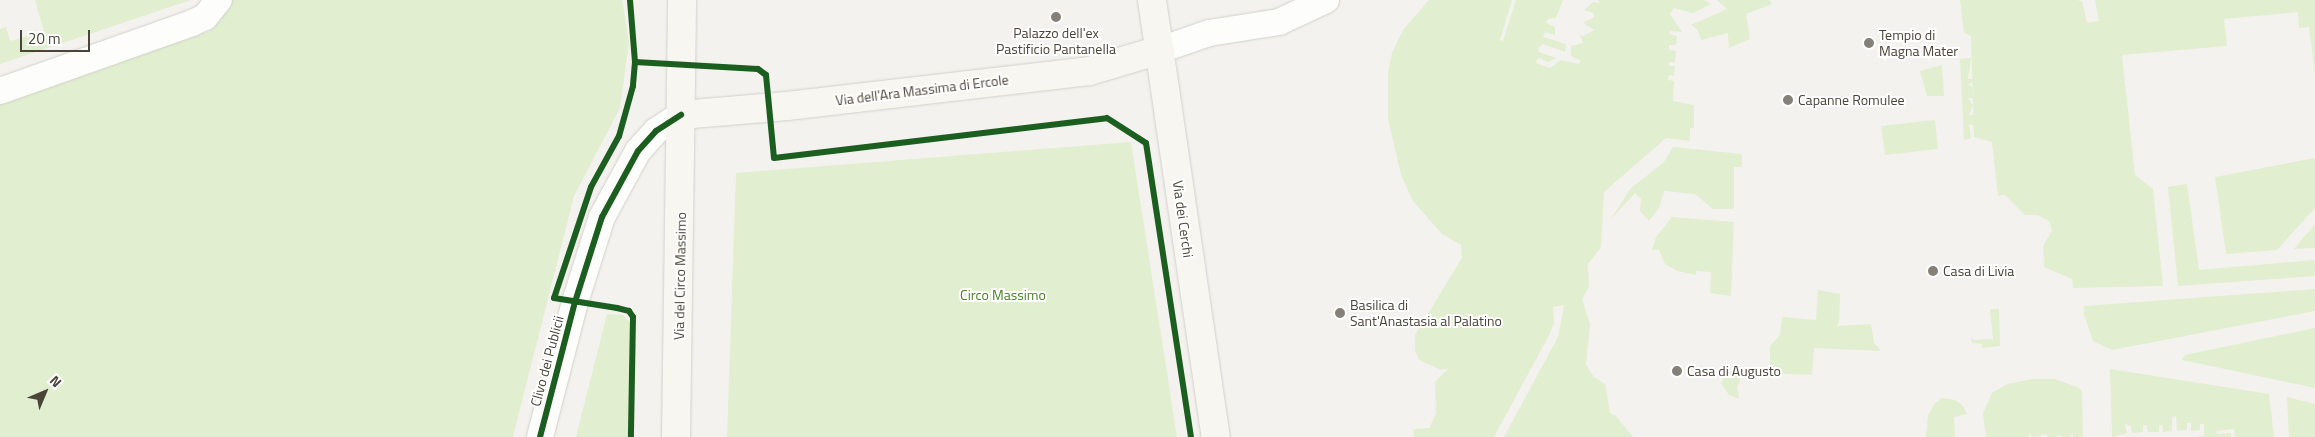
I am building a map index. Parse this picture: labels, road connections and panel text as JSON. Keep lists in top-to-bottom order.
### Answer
{
  "streets": {
    "main road": ["Via dell'Ara Massima di Ercole", "Via dei Cerchi", "Via del Circo Massimo"],
    "street": ["Clivo dei Publicii"]
  },
  "crossings": [
    ["Via dell'Ara Massima di Ercole", "Via dei Cerchi"],
    ["Via dell'Ara Massima di Ercole", "Via del Circo Massimo"],
    ["Via dell'Ara Massima di Ercole", "Clivo dei Publicii"],
    ["Via del Circo Massimo", "Clivo dei Publicii"]
  ],
  "parks": ["Circo Massimo"],
  "places": [
    "Palazzo dell'ex Pastificio Pantanella",
    "Tempio di Magna Mater",
    "Capanne Romulee",
    "Casa di Livia",
    "Basilica di Sant'Anastasia al Palatino",
    "Casa di Augusto"
  ],
  "scale_bar": "20 m",
  "north": "top right"
}
